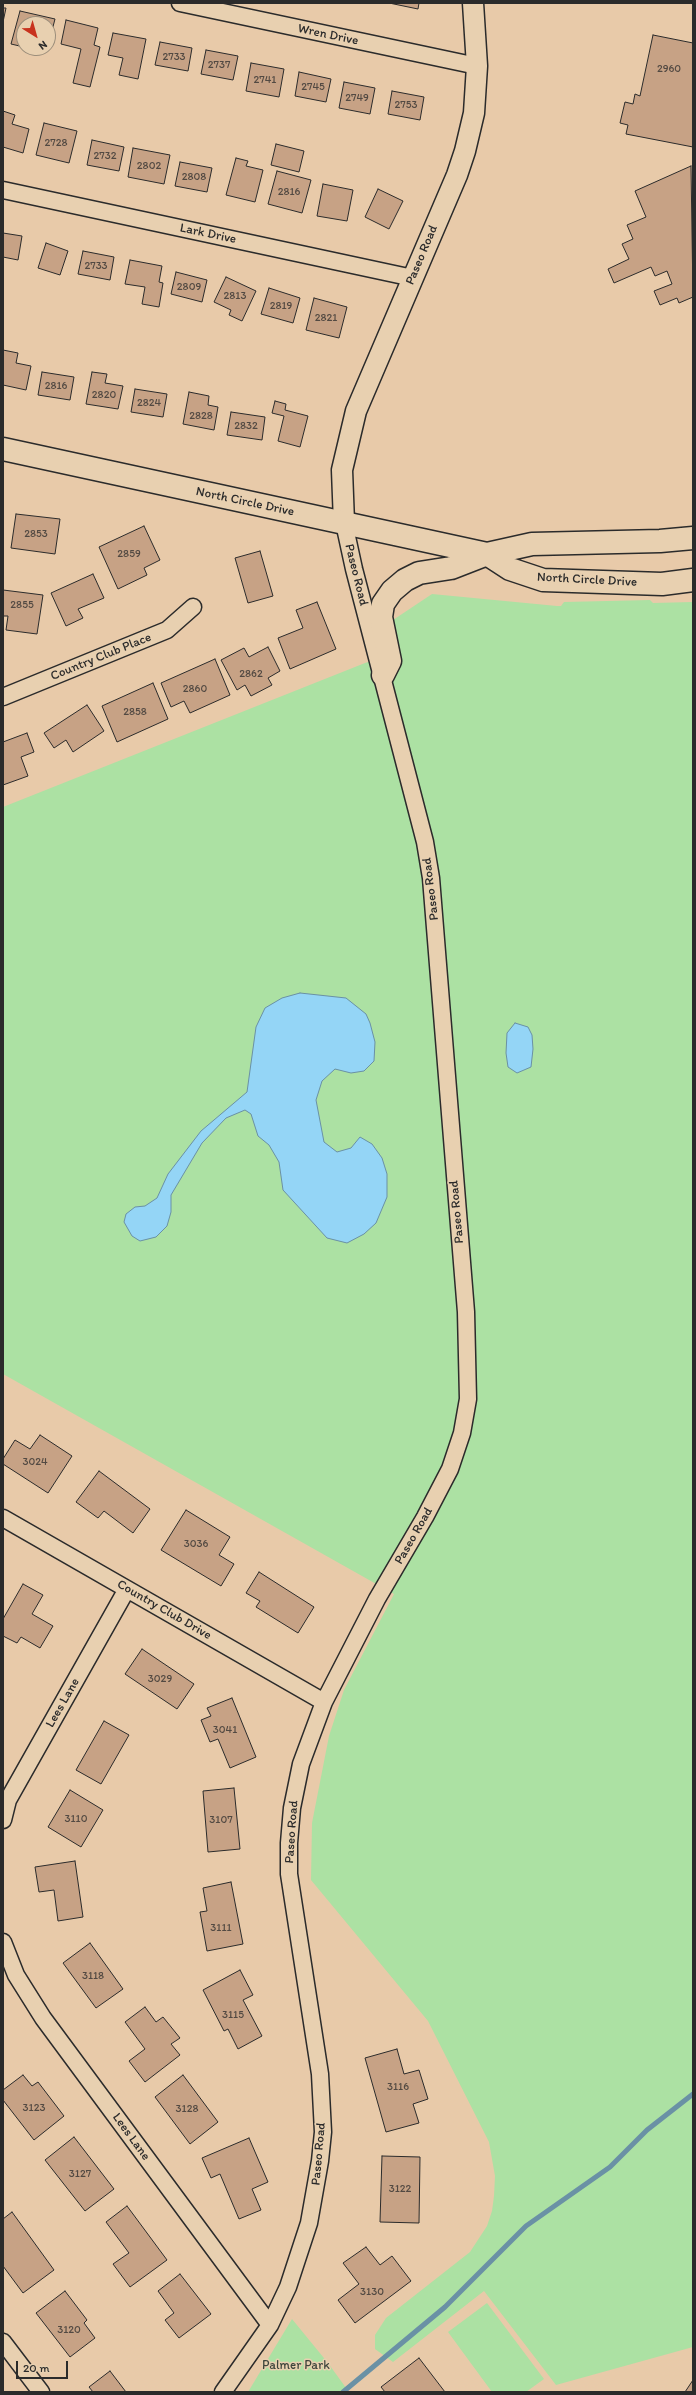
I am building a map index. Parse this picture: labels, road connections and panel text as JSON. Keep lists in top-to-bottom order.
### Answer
{
  "streets": {
    "main road": ["North Circle Drive"],
    "street": [
      "Wren Drive",
      "Lark Drive",
      "Paseo Road",
      "Country Club Place",
      "Country Club Drive",
      "Lees Lane"
    ]
  },
  "crossings": [
    ["Wren Drive", "Paseo Road"],
    ["Lark Drive", "Paseo Road"],
    ["Paseo Road", "North Circle Drive"],
    ["Paseo Road", "Country Club Drive"],
    ["Paseo Road", "Lees Lane"],
    ["Country Club Drive", "Lees Lane"]
  ],
  "parks": ["Palmer Park"],
  "house_numbers": [
    "2733",
    "2737",
    "2960",
    "2741",
    "2745",
    "2749",
    "2753",
    "2728",
    "2732",
    "2802",
    "2808",
    "2816",
    "2733",
    "2809",
    "2813",
    "2819",
    "2821",
    "2816",
    "2820",
    "2824",
    "2828",
    "2832",
    "2853",
    "2859",
    "2855",
    "2862",
    "2860",
    "2858",
    "3024",
    "3036",
    "3029",
    "3041",
    "3110",
    "3107",
    "3111",
    "3118",
    "3115",
    "3116",
    "3123",
    "3128",
    "3127",
    "3122",
    "3130",
    "3120"
  ],
  "scale_bar": "20 m",
  "north": "bottom right"
}
